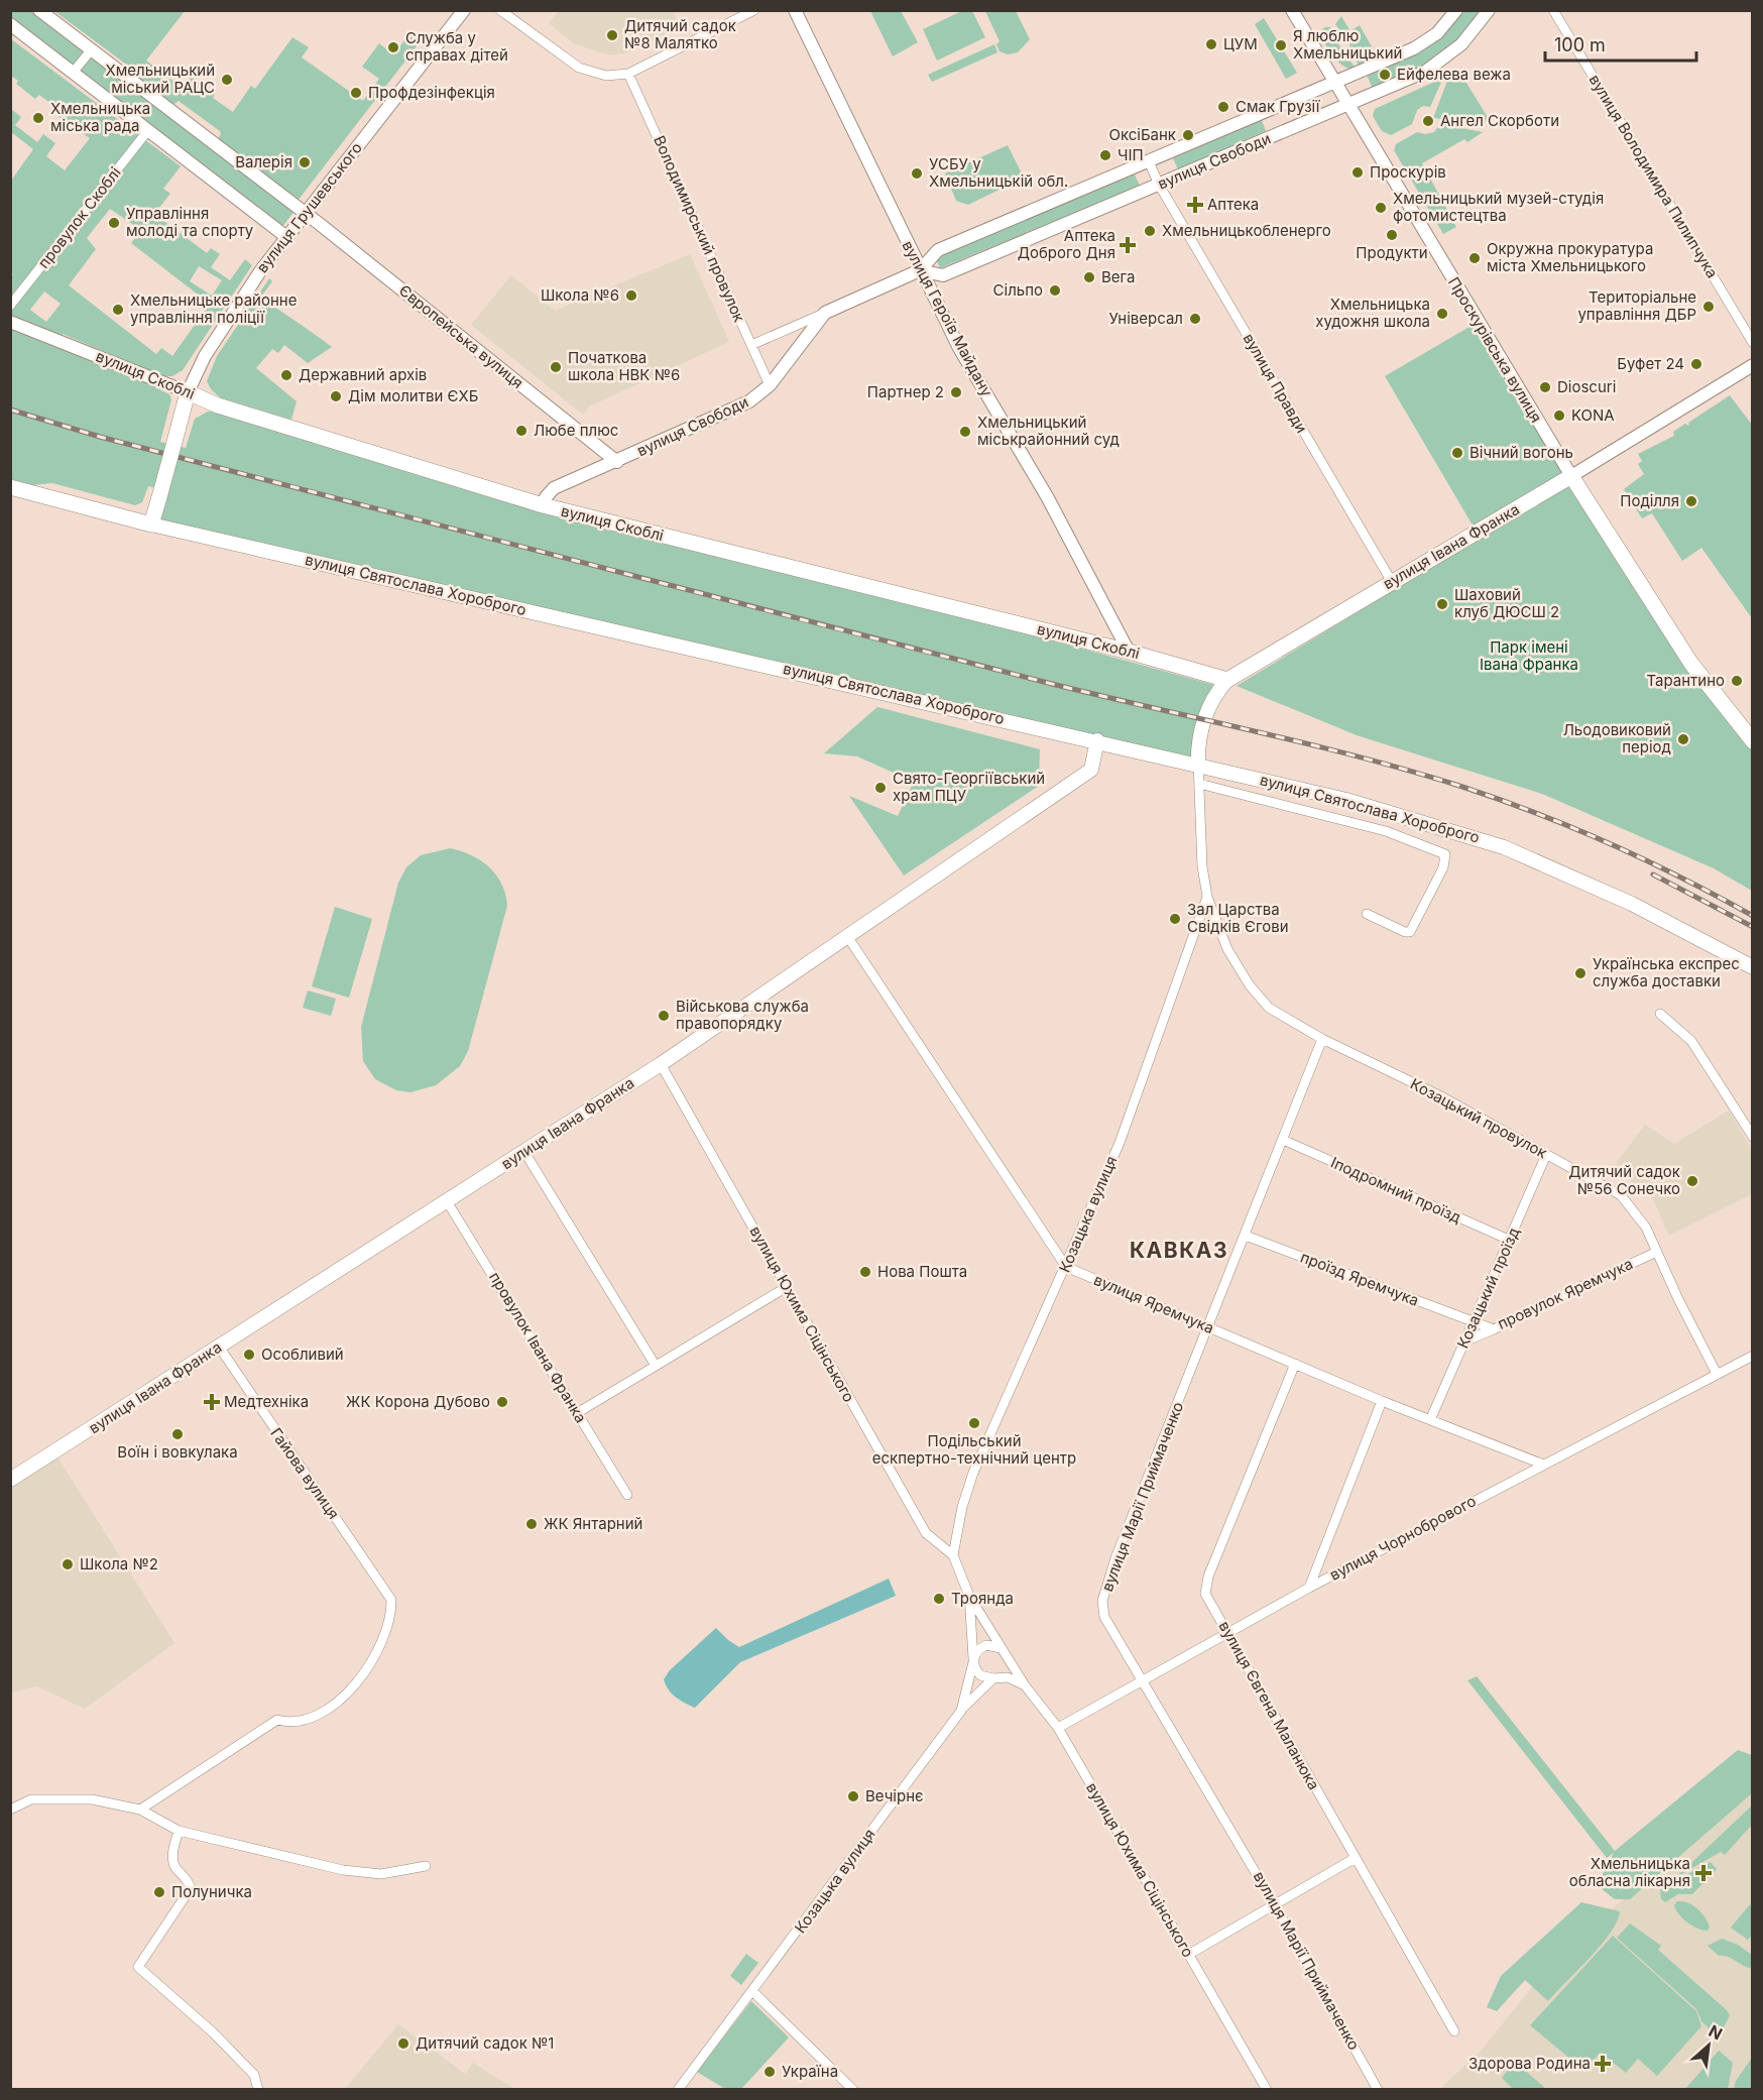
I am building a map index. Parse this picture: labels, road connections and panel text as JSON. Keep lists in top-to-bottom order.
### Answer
{
  "streets": {
    "main road": [
      "вулиця Грушевського",
      "Проскурівська вулиця",
      "вулиця Скоблі",
      "вулиця Івана Франка",
      "вулиця Святослава Хороброго"
    ],
    "street": [
      "вулиця Свободи",
      "вулиця Володимира Пилипчука",
      "провулок Скоблі",
      "Володимирський провулок",
      "вулиця Героїв Майдану",
      "Європейська вулиця",
      "вулиця Правди",
      "Козацький провулок",
      "Іподромний проїзд",
      "Козацька вулиця",
      "проїзд Яремчука",
      "Козацький проїзд",
      "провулок Яремчука",
      "вулиця Яремчука",
      "вулиця Юхима Сіцінського",
      "провулок Івана Франка",
      "Гайова вулиця",
      "вулиця Марії Приймаченко",
      "вулиця Чорнобрового",
      "вулиця Євгена Маланюка"
    ]
  },
  "crossings": [
    ["вулиця Свободи", "Володимирський провулок"],
    ["вулиця Свободи", "вулиця Героїв Майдану"],
    ["вулиця Свободи", "Європейська вулиця"],
    ["вулиця Свободи", "Проскурівська вулиця"],
    ["вулиця Свободи", "вулиця Скоблі"],
    ["вулиця Свободи", "вулиця Правди"],
    ["вулиця Грушевського", "Європейська вулиця"],
    ["вулиця Грушевського", "вулиця Скоблі"],
    ["вулиця Грушевського", "вулиця Святослава Хороброго"],
    ["вулиця Героїв Майдану", "вулиця Скоблі"],
    ["Проскурівська вулиця", "вулиця Івана Франка"],
    ["вулиця Скоблі", "вулиця Івана Франка"],
    ["вулиця Правди", "вулиця Івана Франка"],
    ["вулиця Івана Франка", "вулиця Святослава Хороброго"],
    ["вулиця Івана Франка", "Козацька вулиця"],
    ["вулиця Івана Франка", "вулиця Юхима Сіцінського"],
    ["вулиця Івана Франка", "провулок Івана Франка"],
    ["вулиця Івана Франка", "Гайова вулиця"],
    ["вулиця Святослава Хороброго", "Козацька вулиця"],
    ["Козацький провулок", "Козацька вулиця"],
    ["Козацький провулок", "Козацький проїзд"],
    ["Козацький провулок", "провулок Яремчука"],
    ["Козацький провулок", "вулиця Марії Приймаченко"],
    ["Козацький провулок", "вулиця Чорнобрового"],
    ["Іподромний проїзд", "Козацький проїзд"],
    ["Іподромний проїзд", "вулиця Марії Приймаченко"],
    ["Козацька вулиця", "вулиця Яремчука"],
    ["Козацька вулиця", "вулиця Юхима Сіцінського"],
    ["проїзд Яремчука", "Козацький проїзд"],
    ["проїзд Яремчука", "провулок Яремчука"],
    ["проїзд Яремчука", "вулиця Марії Приймаченко"],
    ["Козацький проїзд", "провулок Яремчука"],
    ["Козацький проїзд", "вулиця Яремчука"],
    ["вулиця Яремчука", "вулиця Марії Приймаченко"],
    ["вулиця Яремчука", "вулиця Чорнобрового"],
    ["вулиця Яремчука", "вулиця Євгена Маланюка"],
    ["вулиця Юхима Сіцінського", "вулиця Чорнобрового"],
    ["вулиця Марії Приймаченко", "вулиця Чорнобрового"],
    ["вулиця Чорнобрового", "вулиця Євгена Маланюка"]
  ],
  "districts": ["КАВКАЗ"],
  "parks": ["Парк імені Івана Франка"],
  "places": {
    "other": [
      "Дитячий садок №8 Малятко",
      "ЦУМ",
      "Я люблю Хмельницький",
      "Служба у справах дітей",
      "Ейфелева вежа",
      "Хмельницький міський РАЦС",
      "Профдезінфекція",
      "Смак Грузії",
      "Хмельницька міська рада",
      "Ангел Скорботи",
      "ОксіБанк",
      "ЧІП",
      "Валерія",
      "Проскурів",
      "УСБУ у Хмельницькій обл.",
      "Хмельницький музей-студія фотомистецтва",
      "Управління молоді та спорту",
      "Хмельницькобленерго",
      "Продукти",
      "Окружна прокуратура міста Хмельницького",
      "Вега",
      "Сільпо",
      "Школа №6",
      "Територіальне управління ДБР",
      "Хмельницьке районне управління поліції",
      "Хмельницька художня школа",
      "Універсал",
      "Буфет 24",
      "Початкова школа НВК №6",
      "Державний архів",
      "Dioscuri",
      "Партнер 2",
      "Дім молитви ЄХБ",
      "KONA",
      "Любе плюс",
      "Хмельницький міськрайонний суд",
      "Вічний вогонь",
      "Поділля",
      "Шаховий клуб ДЮСШ 2",
      "Тарантино",
      "Льодовиковий період",
      "Свято-Георгіївський храм ПЦУ",
      "Зал Царства Свідків Єгови",
      "Українська експрес служба доставки",
      "Військова служба правопорядку",
      "Дитячий садок №56 Сонечко",
      "Нова Пошта",
      "Особливий",
      "ЖК Корона Дубово",
      "Подільський ескпертно-технічний центр",
      "Воїн і вовкулака",
      "ЖК Янтарний",
      "Школа №2",
      "Троянда",
      "Вечірнє",
      "Полуничка",
      "Дитячий садок №1",
      "Україна"
    ],
    "health": [
      "Аптека",
      "Аптека Доброго Дня",
      "Медтехніка",
      "Хмельницька обласна лікарня",
      "Здорова Родина"
    ]
  },
  "scale_bar": "100 m",
  "north": "top right"
}
